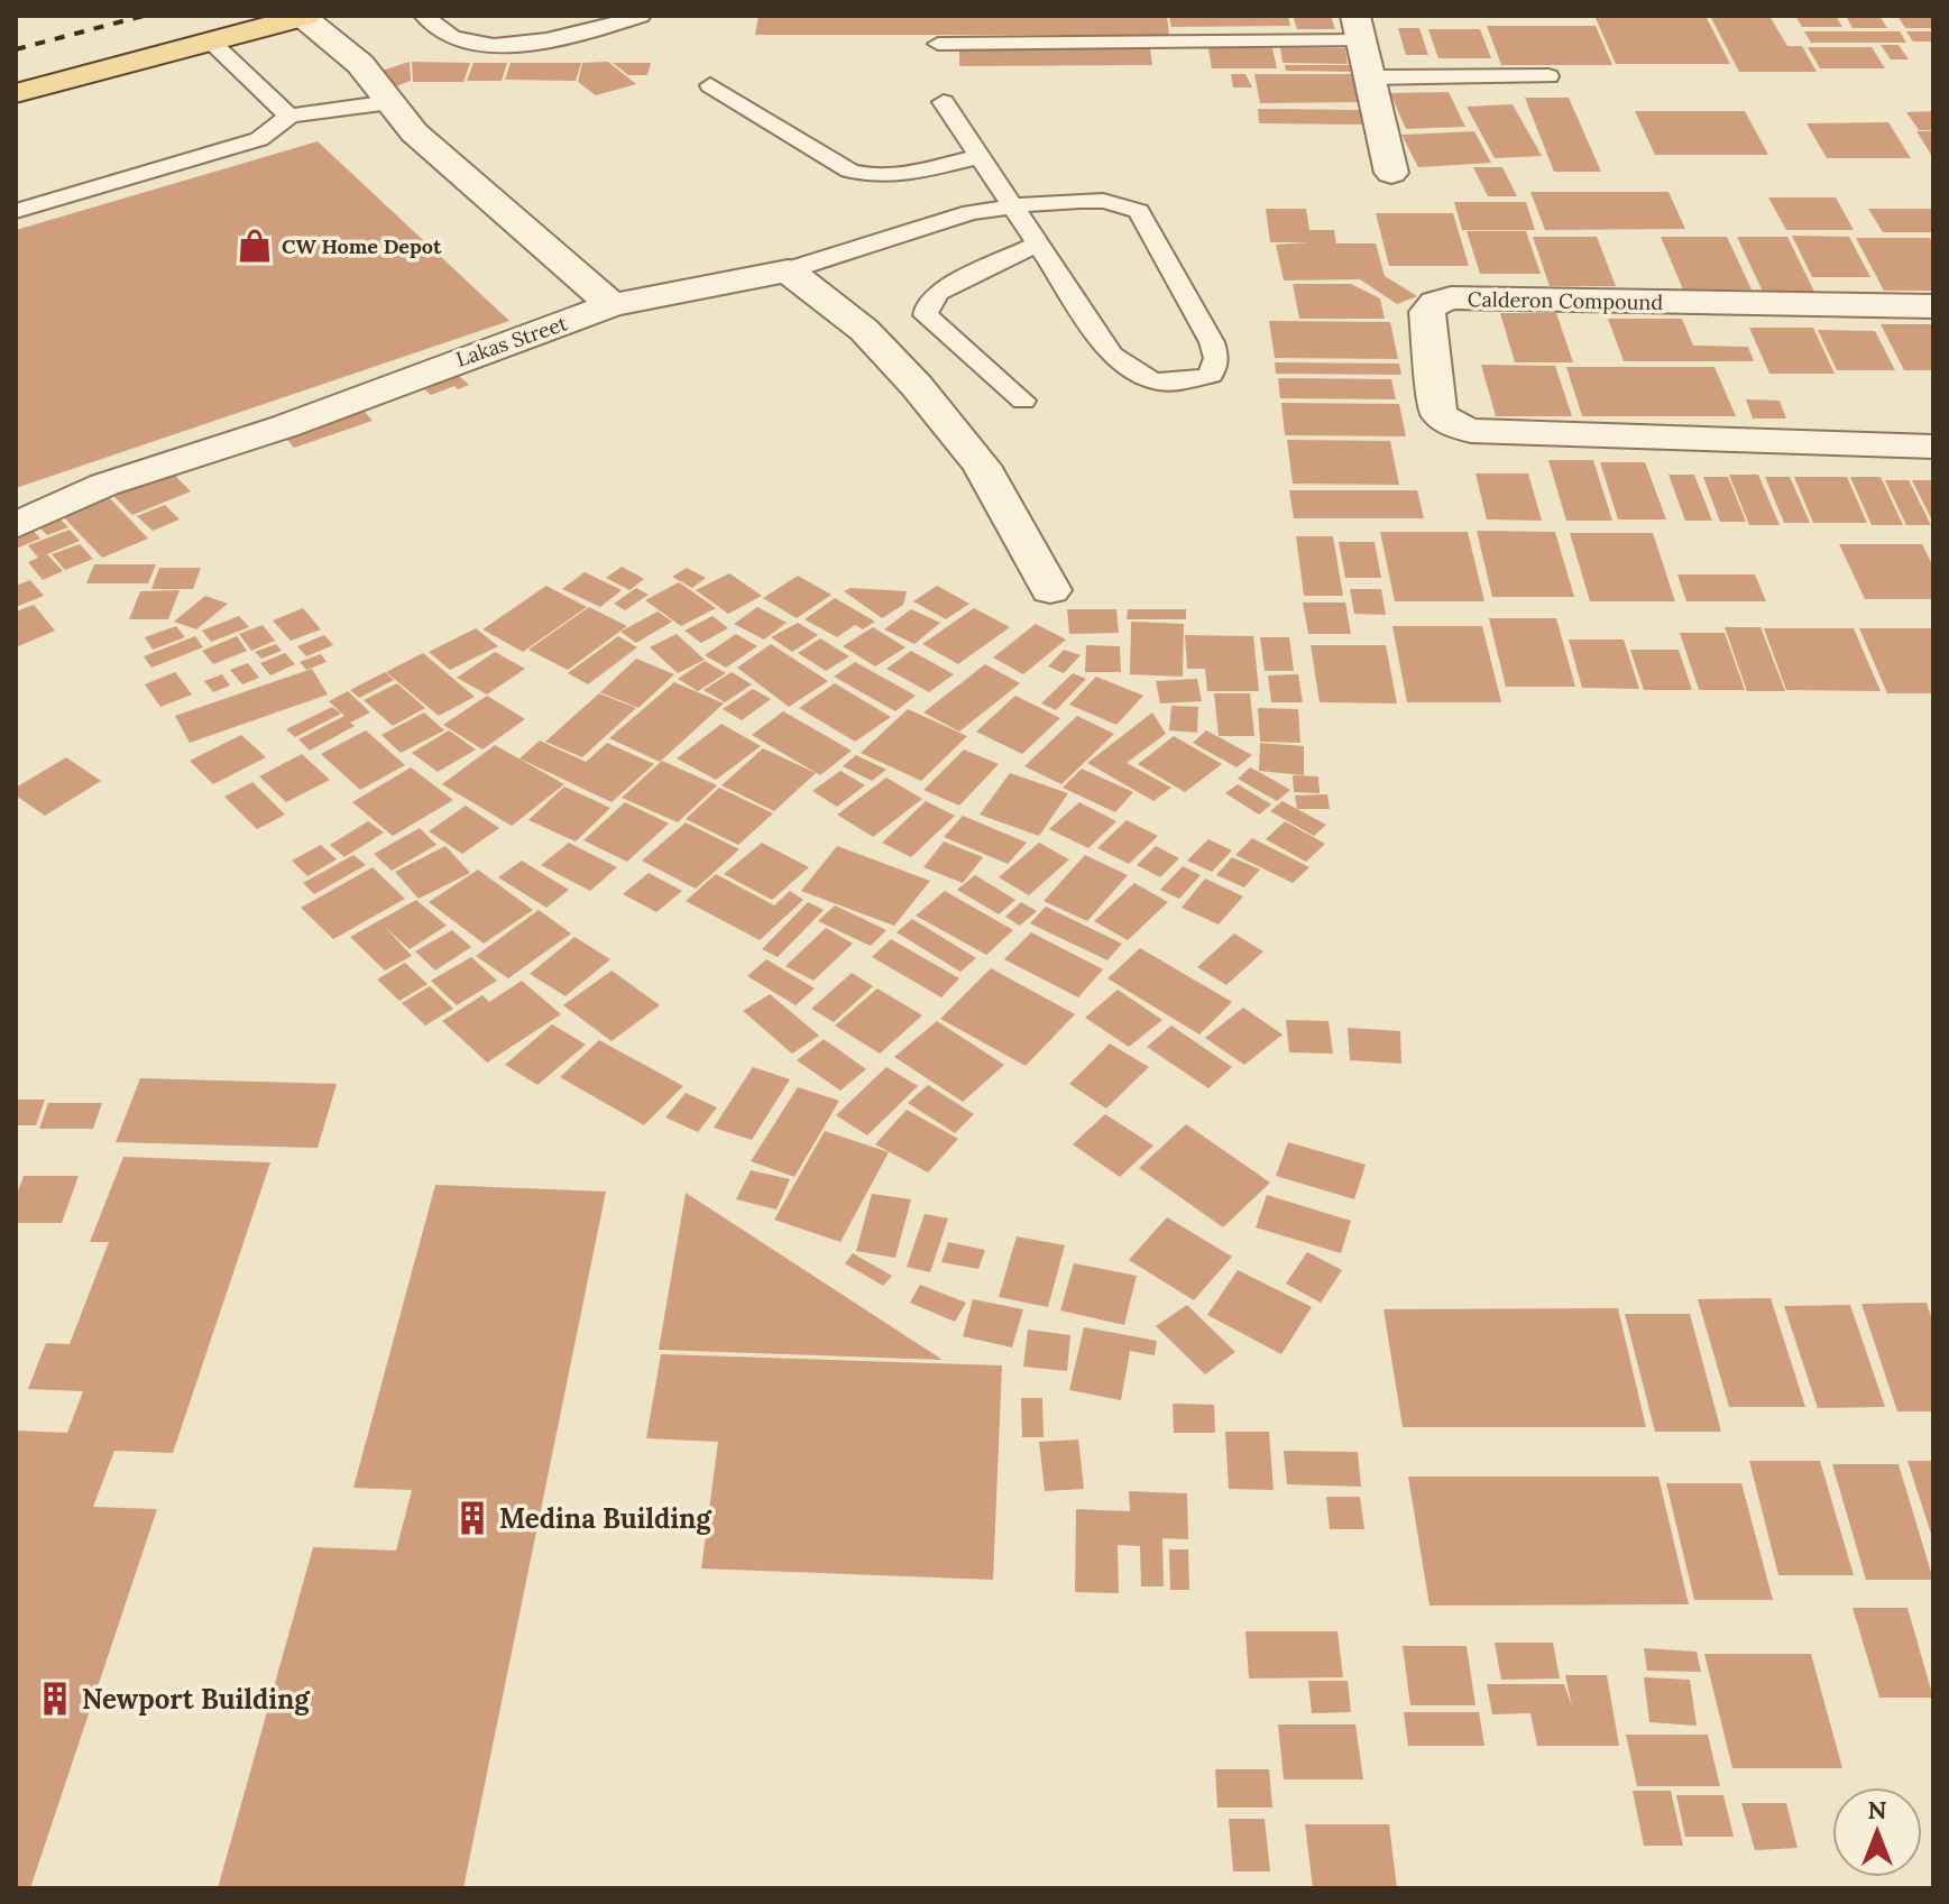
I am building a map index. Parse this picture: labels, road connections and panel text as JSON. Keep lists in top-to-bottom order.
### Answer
{
  "streets": {
    "street": ["Calderon Compound", "Lakas Street"]
  },
  "places": {
    "shop": ["CW Home Depot"],
    "building": ["Medina Building", "Newport Building"]
  },
  "north": "top"
}
